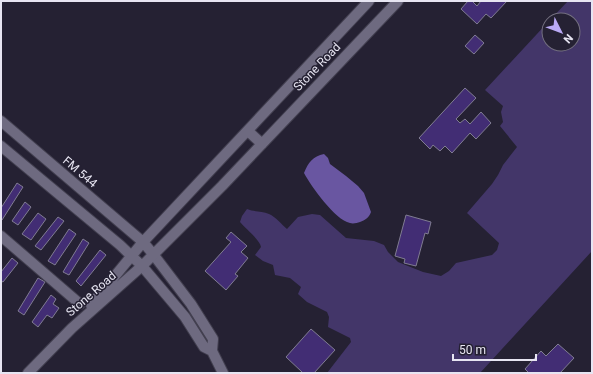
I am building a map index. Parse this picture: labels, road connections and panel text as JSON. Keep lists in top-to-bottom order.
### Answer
{
  "streets": {
    "main road": ["Stone Road", "FM 544"]
  },
  "crossings": [
    ["Stone Road", "FM 544"]
  ],
  "scale_bar": "50 m",
  "north": "bottom right"
}
